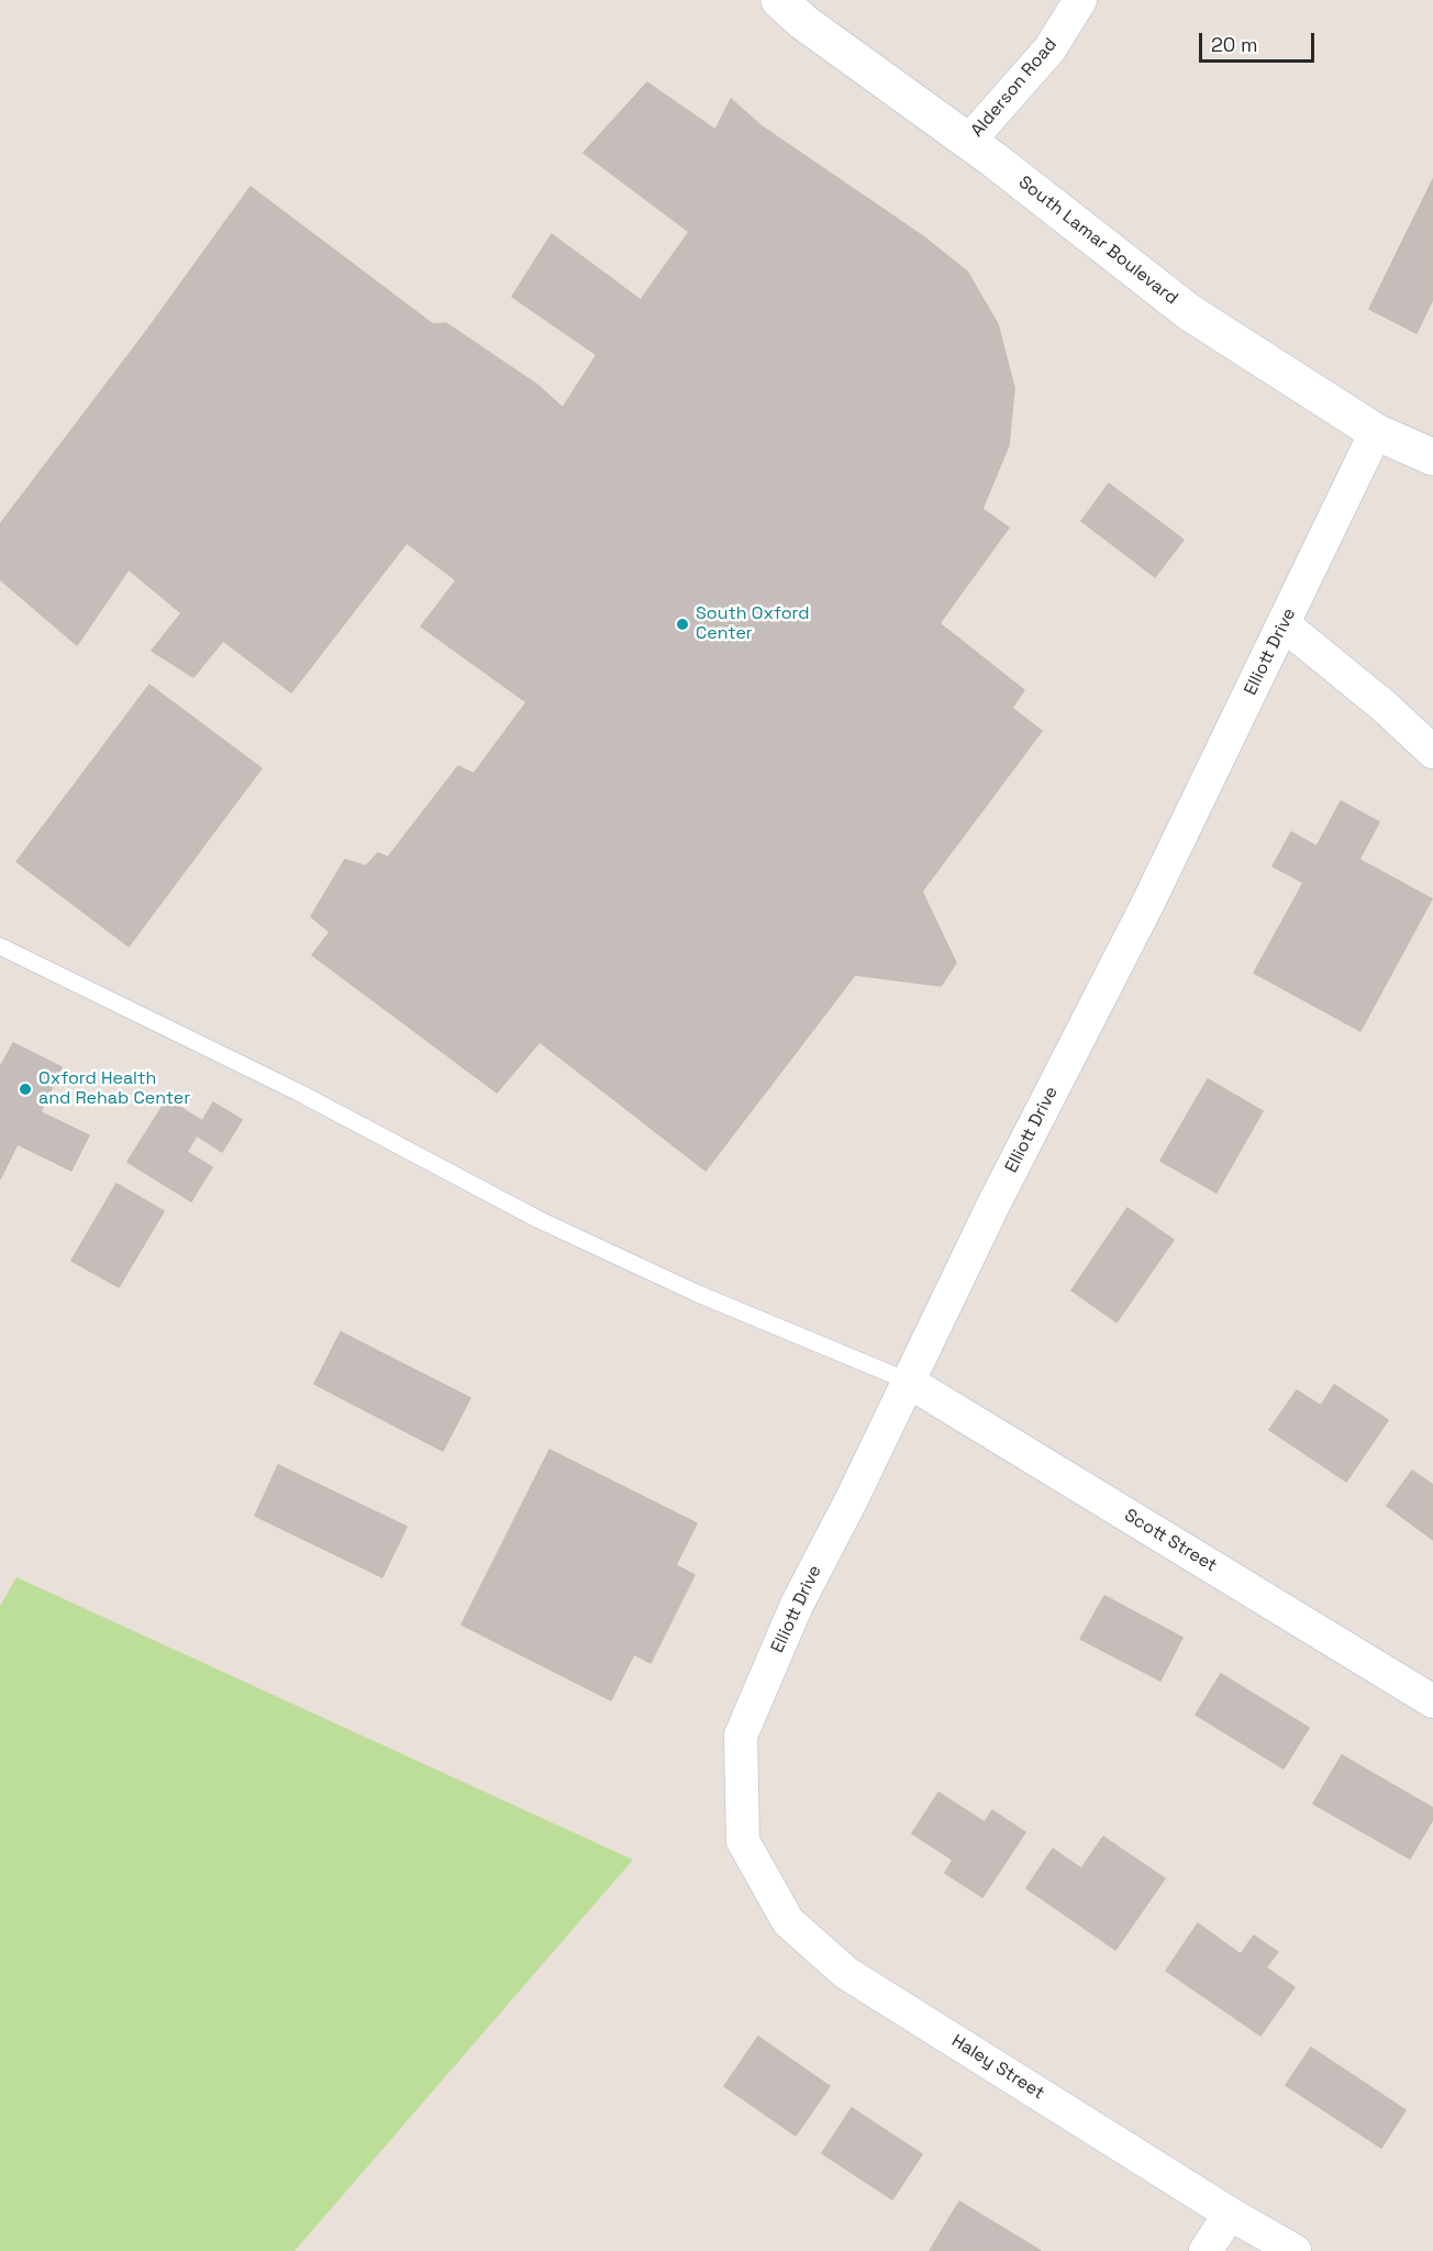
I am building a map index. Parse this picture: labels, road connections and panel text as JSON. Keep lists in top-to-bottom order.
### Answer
{
  "streets": {
    "street": [
      "Alderson Road",
      "South Lamar Boulevard",
      "Elliott Drive",
      "Scott Street",
      "Haley Street"
    ]
  },
  "crossings": [
    ["Alderson Road", "South Lamar Boulevard"],
    ["South Lamar Boulevard", "Elliott Drive"],
    ["Elliott Drive", "Scott Street"],
    ["Elliott Drive", "Haley Street"]
  ],
  "places": ["South Oxford Center", "Oxford Health and Rehab Center"],
  "scale_bar": "20 m"
}
